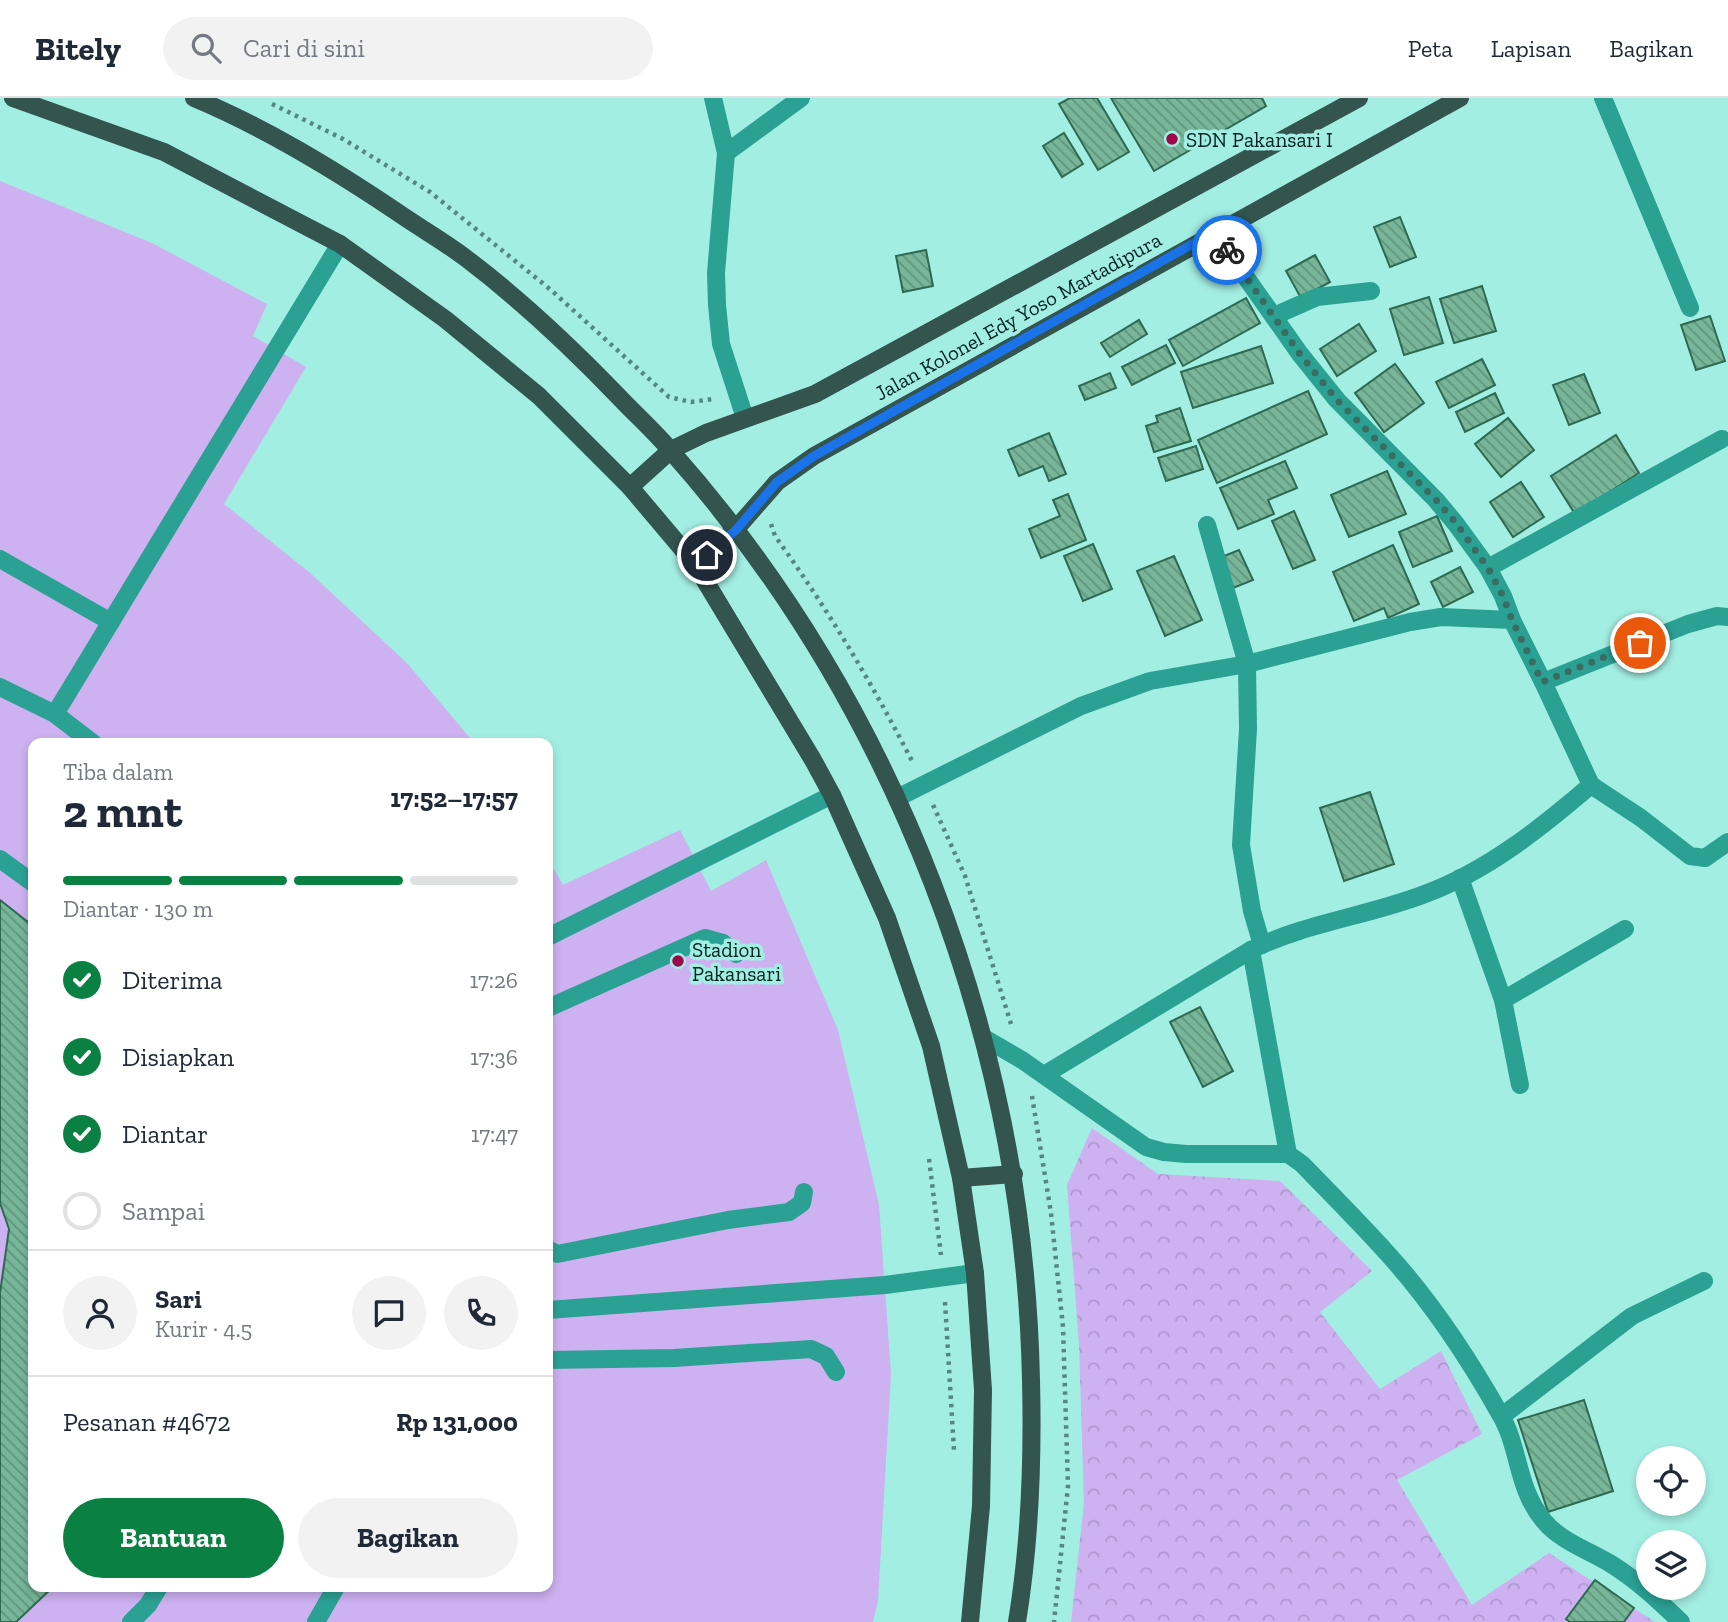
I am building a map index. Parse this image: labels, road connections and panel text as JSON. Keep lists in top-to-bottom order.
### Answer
{
  "streets": {
    "main road": ["Jalan Kolonel Edy Yoso Martadipura"]
  },
  "places": ["SDN Pakansari I", "Stadion Pakansari"],
  "page": {
    "header": "Bitely",
    "search": "Cari di sini",
    "nav": ["Peta", "Lapisan", "Bagikan"],
    "heading": ["2 mnt", "Tiba dalam", "17:52–17:57"],
    "panel": [
      "Sari",
      "Kurir · 4.5",
      "Pesanan #4672",
      "Rp 131,000"
    ],
    "bar": "Diantar · 130 m",
    "list": [
      ["Diterima", "17:26"],
      ["Disiapkan", "17:36"],
      ["Diantar", "17:47"],
      "Sampai"
    ],
    "buttons": ["Bantuan", "Bagikan"]
  }
}
